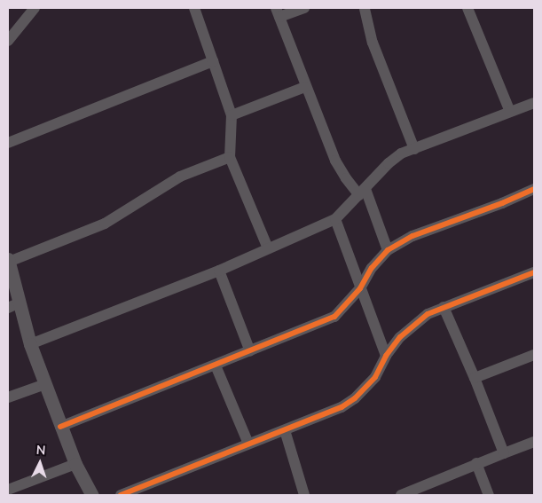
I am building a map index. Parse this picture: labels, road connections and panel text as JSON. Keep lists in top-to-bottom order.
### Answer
{
  "north": "top"
}
